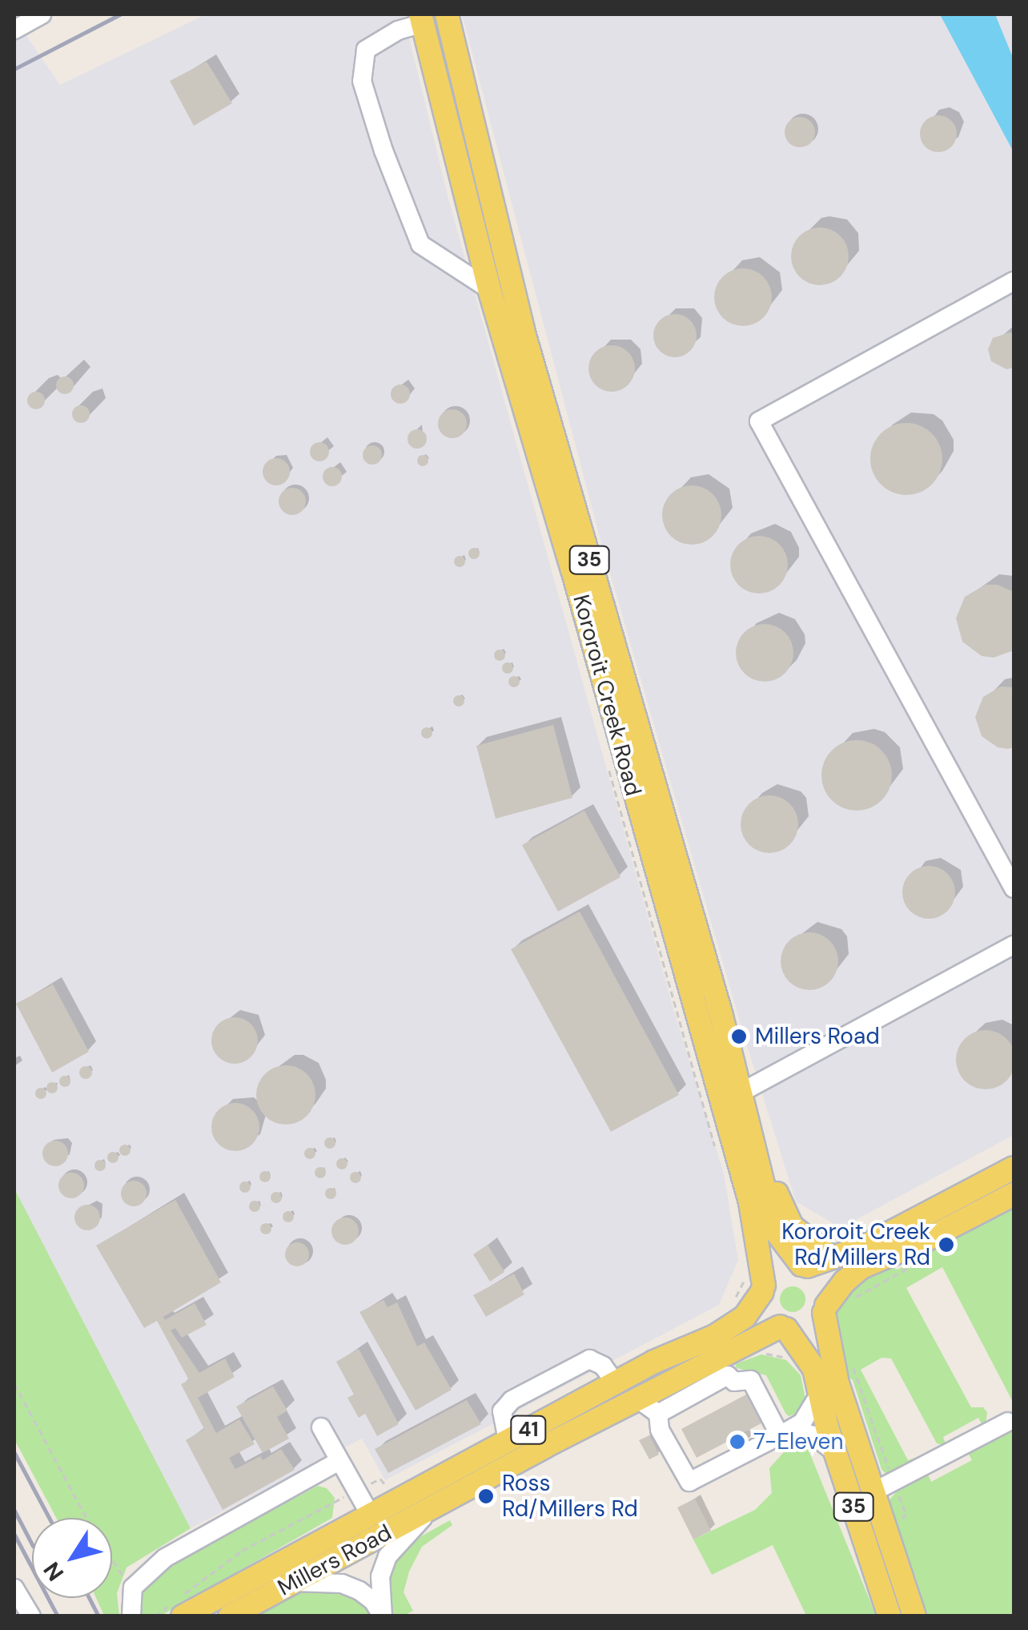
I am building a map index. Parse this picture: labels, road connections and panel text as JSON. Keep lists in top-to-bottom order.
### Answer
{
  "streets": {
    "main road": [
      "35",
      "Kororoit Creek Road",
      "41",
      "Millers Road"
    ]
  },
  "crossings": [
    ["35", "Kororoit Creek Road"],
    ["35", "Millers Road"],
    ["Kororoit Creek Road", "Millers Road"]
  ],
  "places": [
    "Millers Road",
    "Kororoit Creek Rd/Millers Rd",
    "7-Eleven",
    "Ross Rd/Millers Rd"
  ],
  "north": "bottom left"
}
